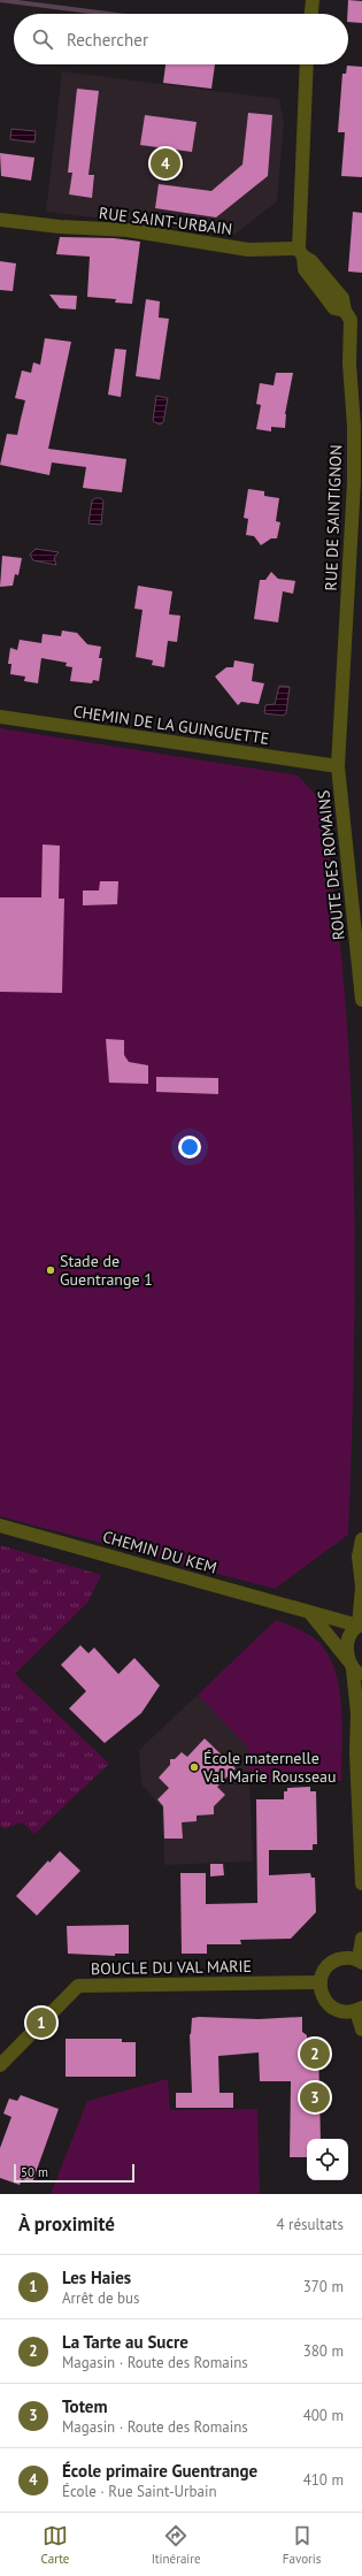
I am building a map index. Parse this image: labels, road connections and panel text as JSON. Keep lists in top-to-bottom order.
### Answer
{
  "streets": {
    "street": [
      "RUE SAINT-URBAIN",
      "RUE DE SAINTIGNON",
      "CHEMIN DE LA GUINGUETTE",
      "ROUTE DES ROMAINS",
      "CHEMIN DU KEM",
      "BOUCLE DU VAL MARIE"
    ]
  },
  "crossings": [
    ["RUE SAINT-URBAIN", "RUE DE SAINTIGNON"],
    ["RUE DE SAINTIGNON", "ROUTE DES ROMAINS"],
    ["CHEMIN DE LA GUINGUETTE", "ROUTE DES ROMAINS"]
  ],
  "places": ["Stade de Guentrange 1", "École maternelle Val Marie Rousseau"],
  "scale_bar": "50 m",
  "page": {
    "search": "Rechercher",
    "pins": [
      "4",
      "1",
      "2",
      "3"
    ],
    "scale": "50 m",
    "heading": ["À proximité", "4 résultats"],
    "list": [
      {
        "mark": "1",
        "name": "Les Haies",
        "note": "Arrêt de bus",
        "value": "370 m"
      },
      {
        "mark": "2",
        "name": "La Tarte au Sucre",
        "note": "Magasin · Route des Romains",
        "value": "380 m"
      },
      {
        "mark": "3",
        "name": "Totem",
        "note": "Magasin · Route des Romains",
        "value": "400 m"
      },
      {
        "mark": "4",
        "name": "École primaire Guentrange",
        "note": "École · Rue Saint-Urbain",
        "value": "410 m"
      }
    ],
    "nav": ["Carte", "Itinéraire", "Favoris"]
  }
}
